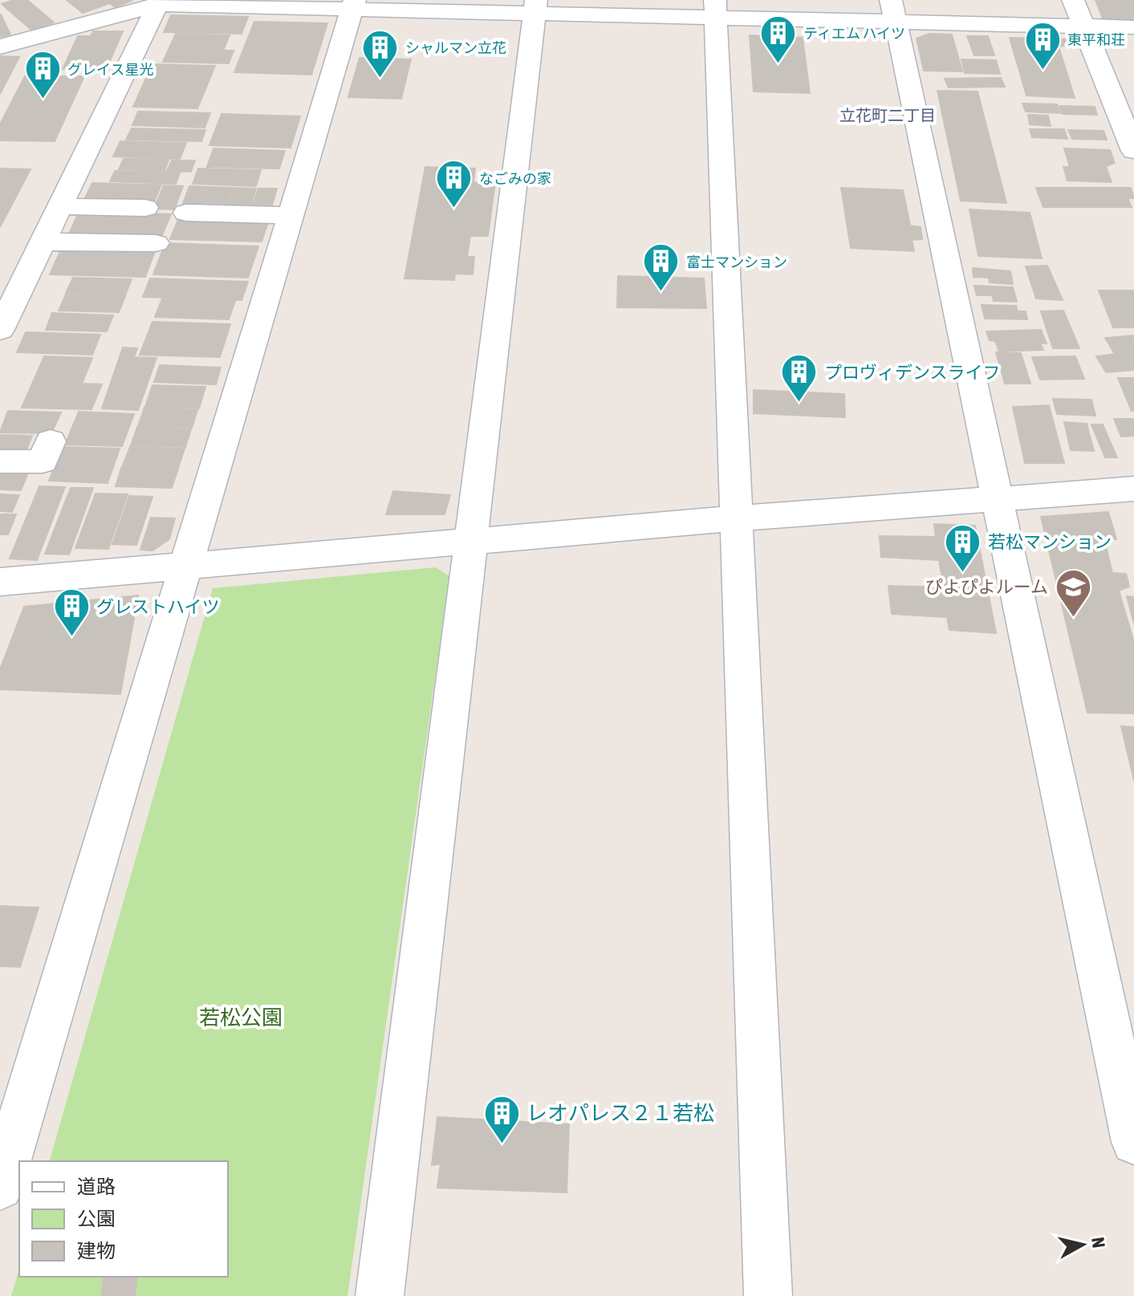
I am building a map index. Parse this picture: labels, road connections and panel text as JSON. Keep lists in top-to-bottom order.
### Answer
{
  "districts": ["立花町二丁目"],
  "parks": ["若松公園"],
  "places": {
    "building": [
      "ティエム ハイツ",
      "東平和荘",
      "シャルマン立花",
      "グレイス星光",
      "なごみの家",
      "富士マンション",
      "プロヴィデンスライフ",
      "若松マンション",
      "グレストハイツ",
      "レオパレス２１若松"
    ],
    "school or university": ["ぴよぴよルーム"]
  },
  "legend": ["道路", "公園", "建物"],
  "north": "right"
}
